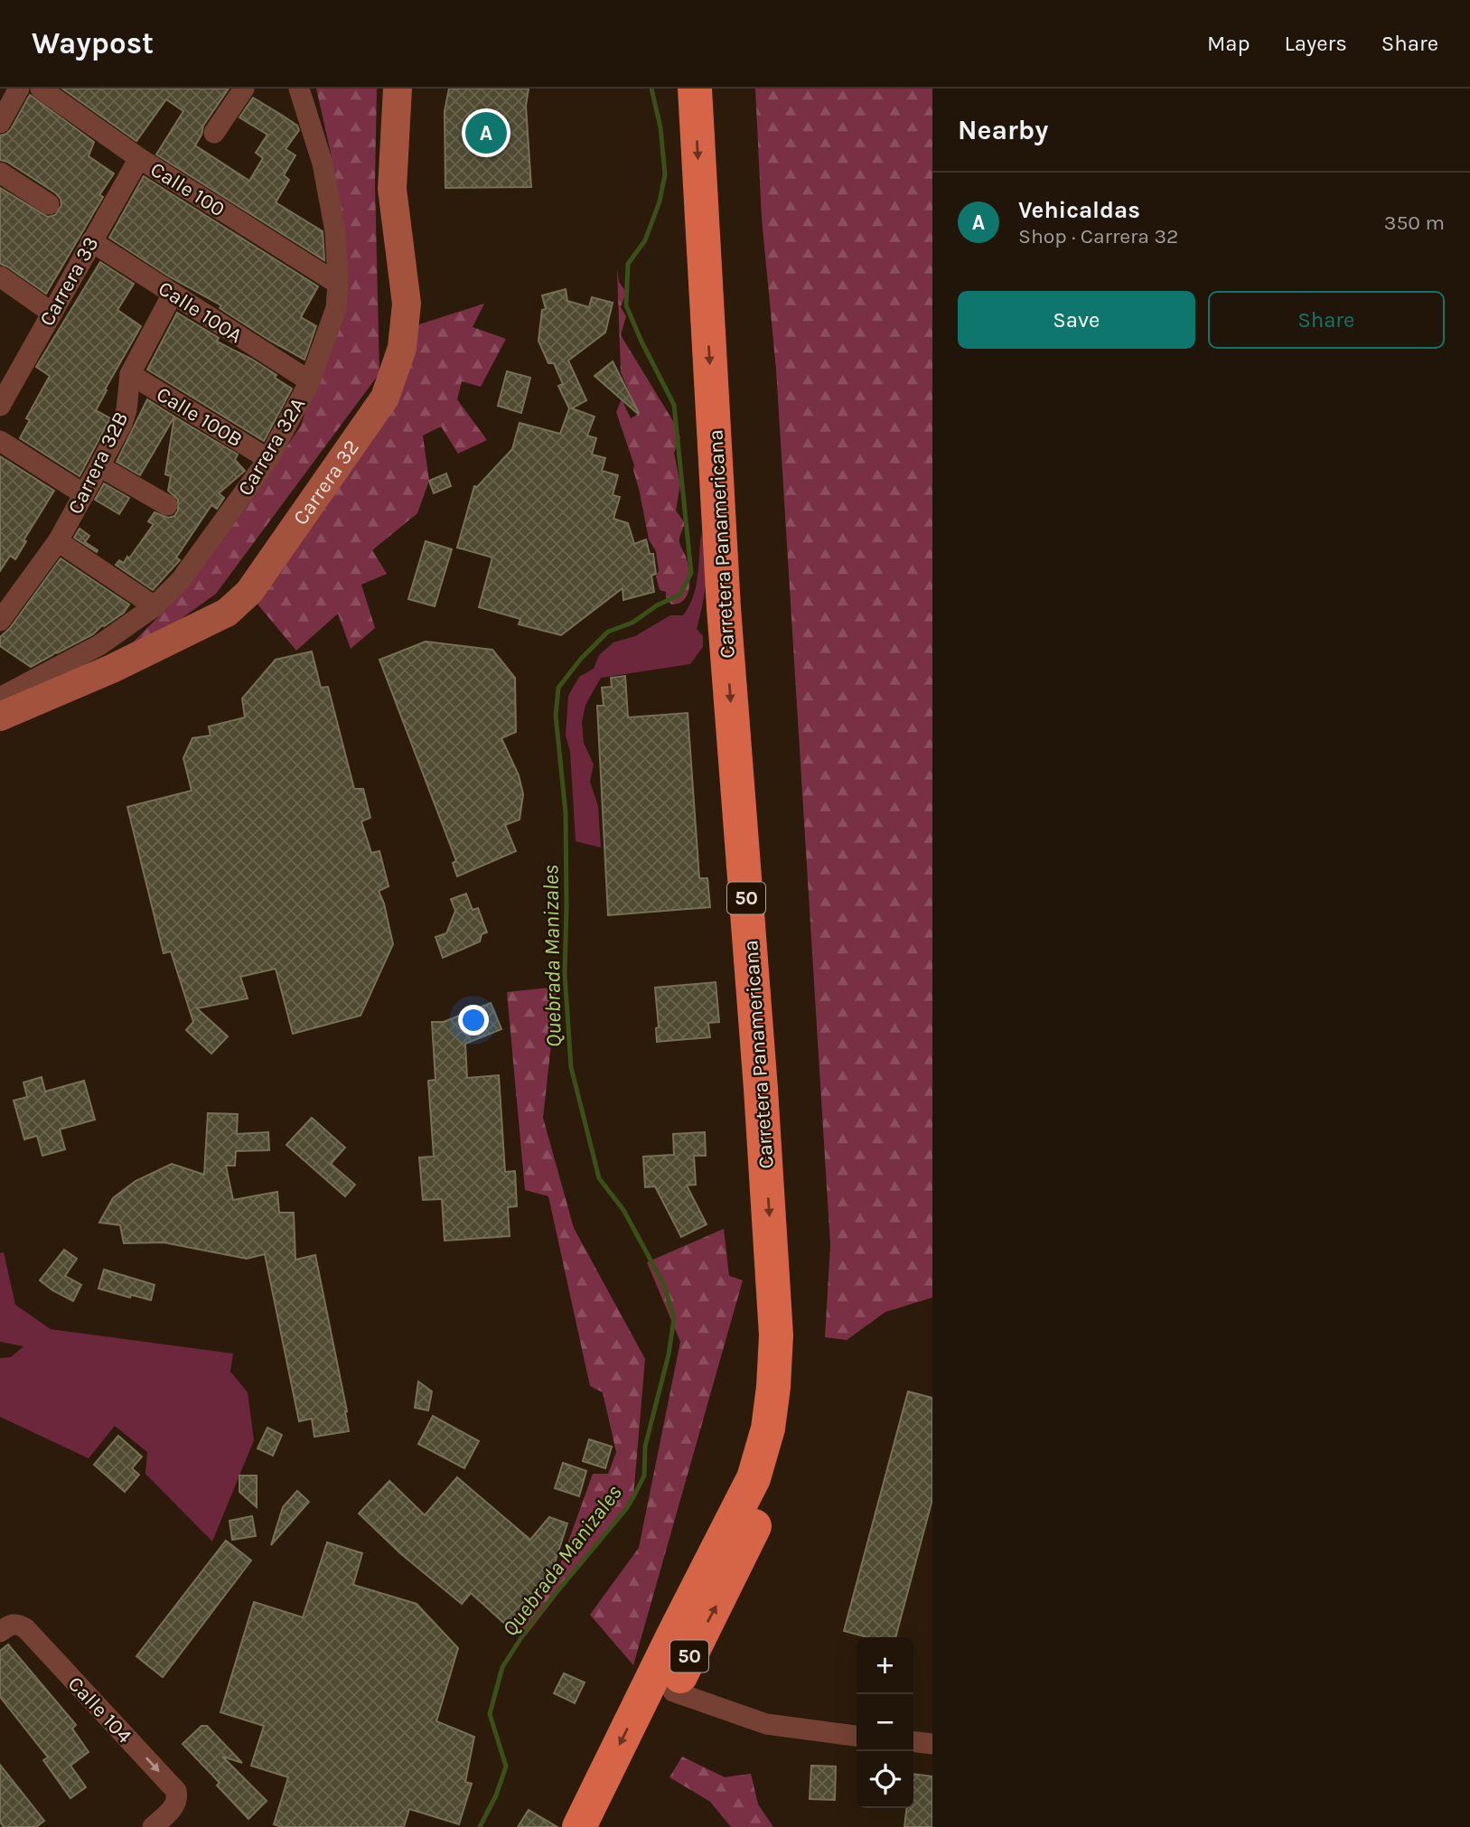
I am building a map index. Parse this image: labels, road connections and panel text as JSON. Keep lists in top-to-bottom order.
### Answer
{
  "streets": {
    "highway": ["Carretera Panamericana", "50"],
    "main road": ["Carrera 32"],
    "street": [
      "Calle 100",
      "Carrera 33",
      "Calle 100A",
      "Calle 100B",
      "Carrera 32A",
      "Carrera 32B",
      "Calle 104"
    ]
  },
  "crossings": [
    ["Calle 100", "Carrera 33"],
    ["Calle 100", "Carrera 32A"],
    ["Carrera 33", "Calle 100A"],
    ["Calle 100A", "Carrera 32A"],
    ["Calle 100A", "Carrera 32B"],
    ["Calle 100B", "Carrera 32A"],
    ["Calle 100B", "Carrera 32B"]
  ],
  "one_way": ["Calle 104"],
  "water": ["Quebrada Manizales"],
  "page": {
    "header": "Waypost",
    "nav": ["Map", "Layers", "Share"],
    "heading": "Nearby",
    "pins": "A",
    "list": [
      {
        "mark": "A",
        "name": "Vehicaldas",
        "note": "Shop · Carrera 32",
        "value": "350 m"
      }
    ],
    "buttons": ["Save", "Share"],
    "map_buttons": ["+", "−"]
  }
}
